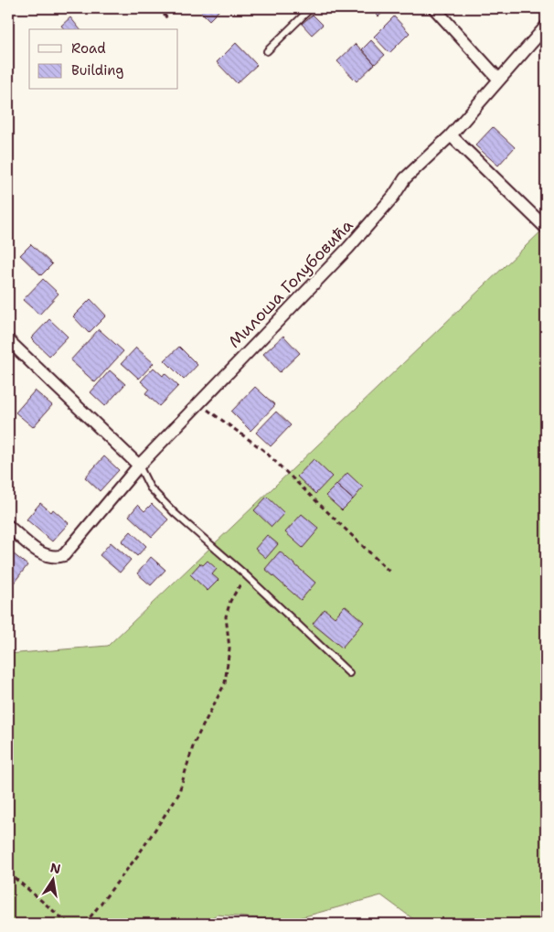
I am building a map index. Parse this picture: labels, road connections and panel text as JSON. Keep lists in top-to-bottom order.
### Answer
{
  "streets": {
    "street": ["Милоша Голубовића"]
  },
  "legend": ["Road", "Building"],
  "north": "top"
}
